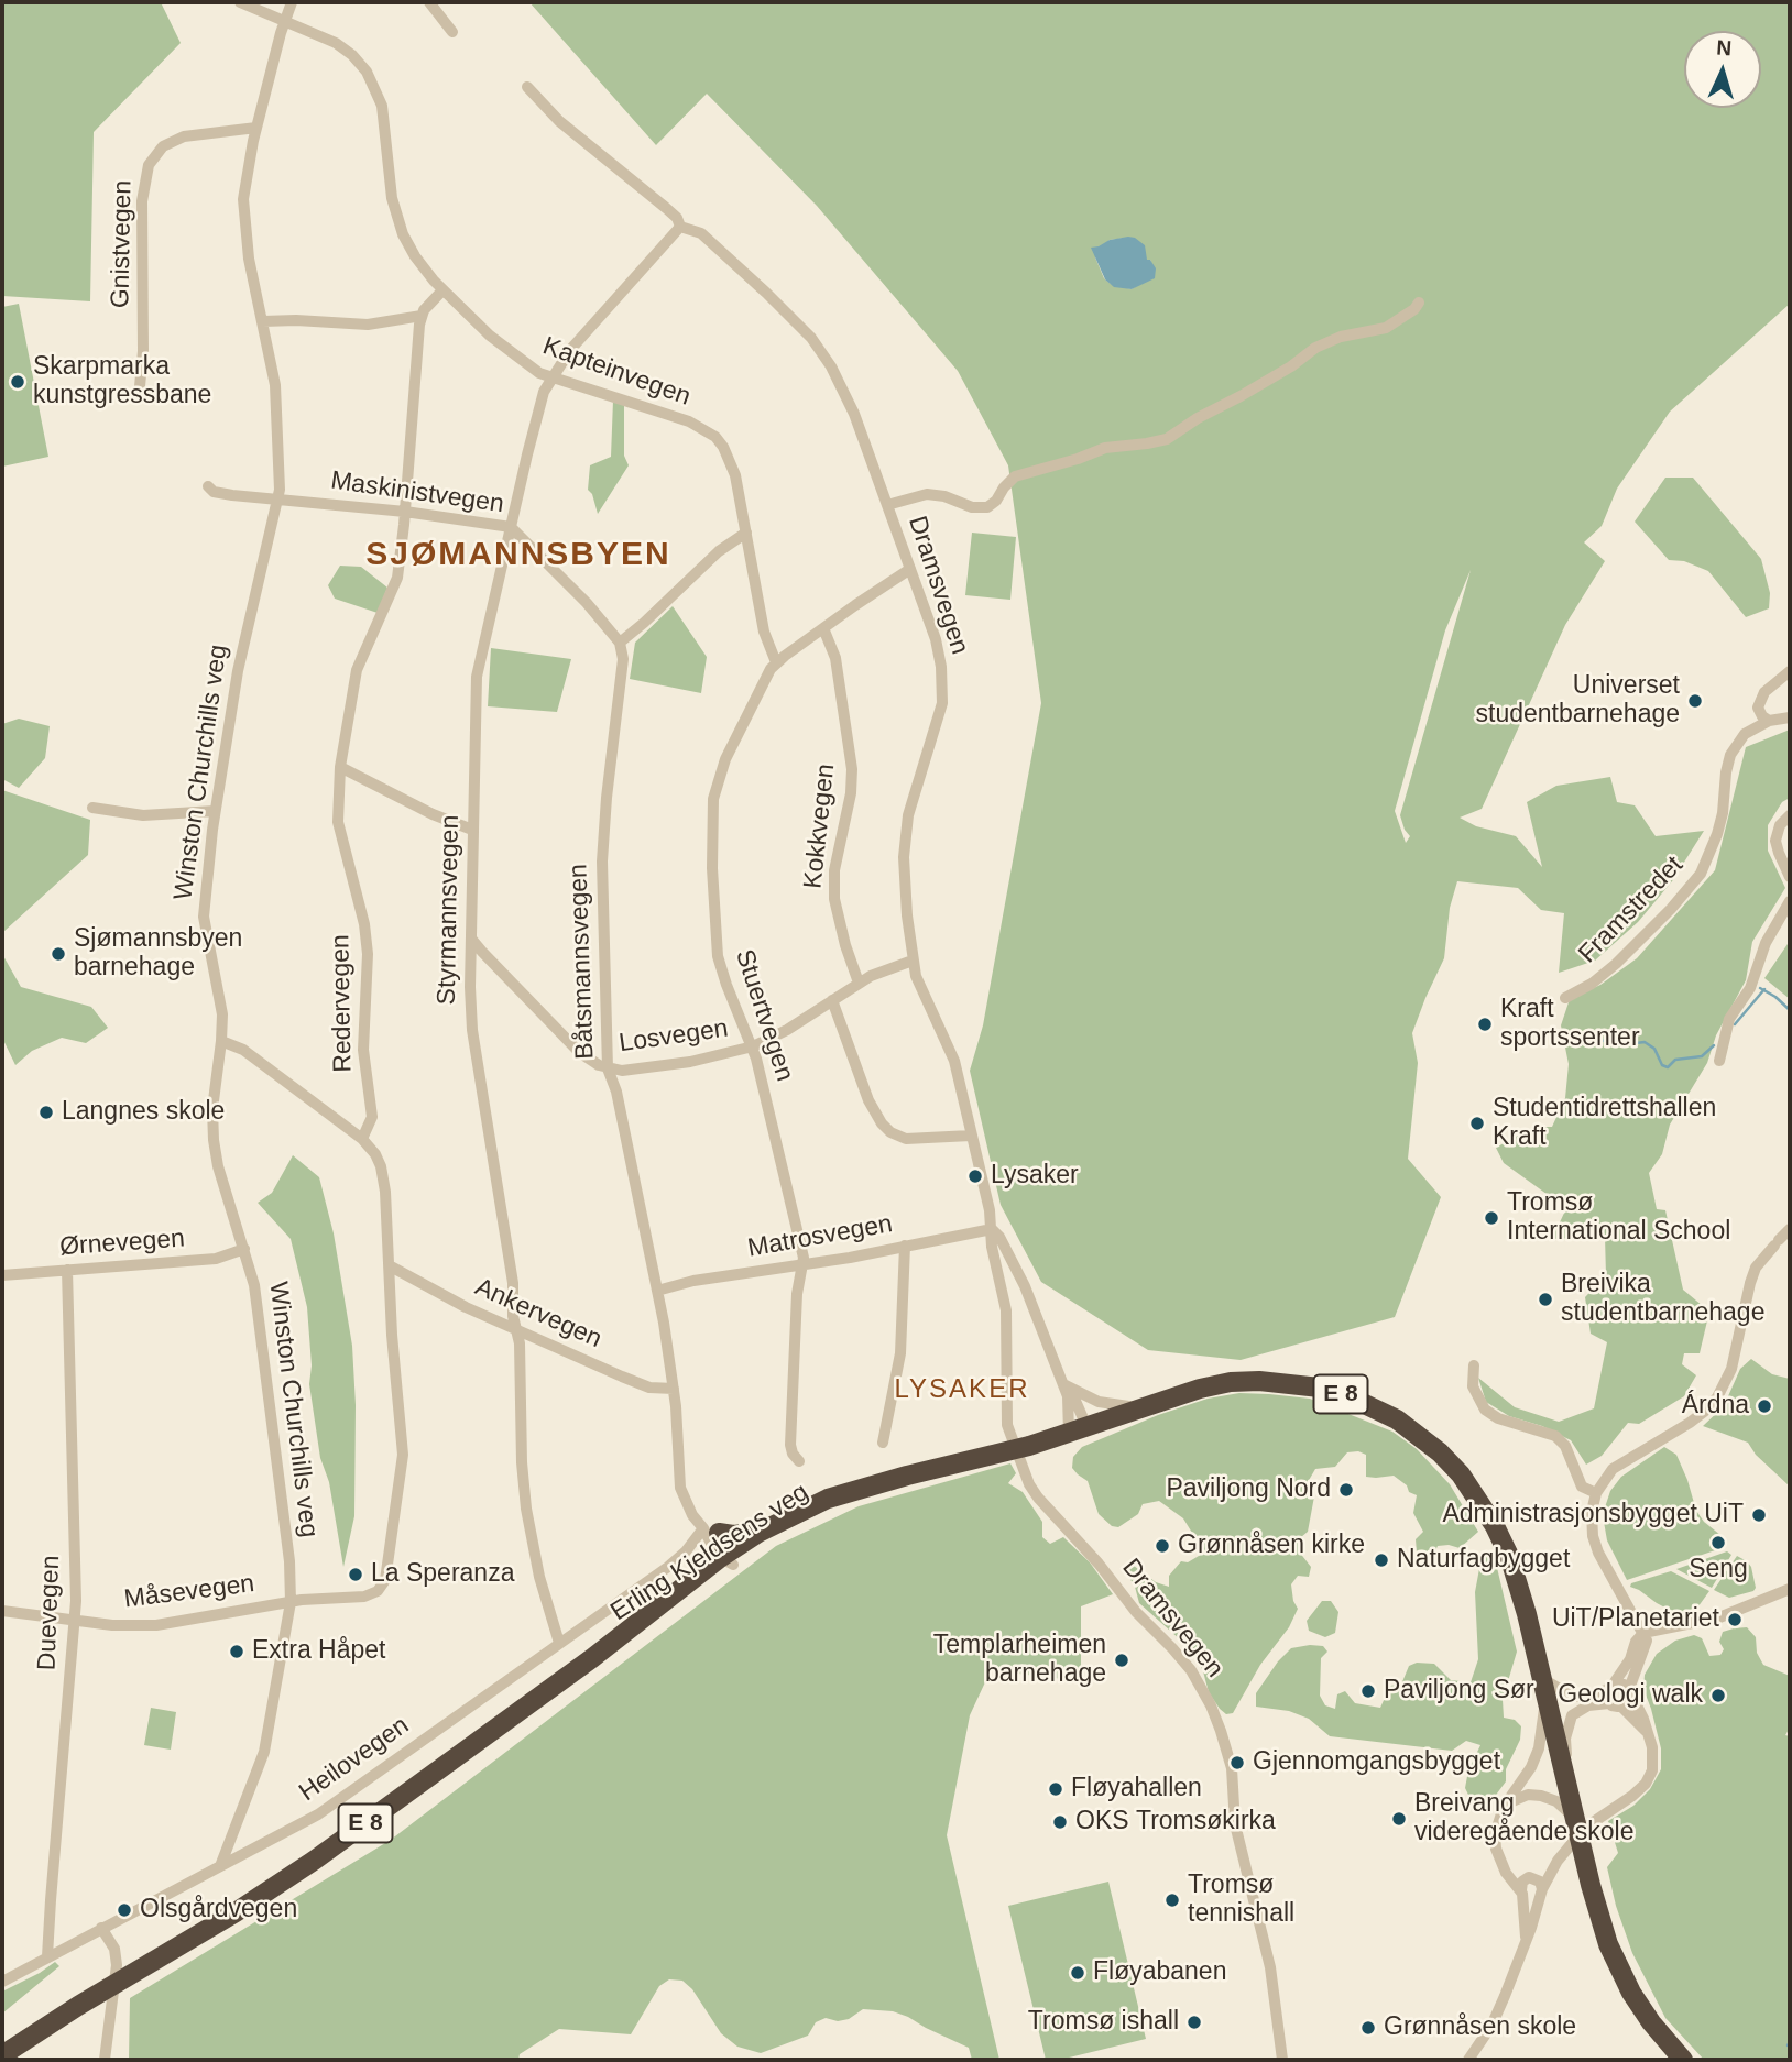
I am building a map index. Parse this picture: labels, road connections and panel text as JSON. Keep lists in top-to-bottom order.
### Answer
{
  "streets": {
    "highway": ["E 8", "Erling Kjeldsens veg"],
    "street": [
      "Gnistvegen",
      "Kapteinvegen",
      "Maskinistvegen",
      "Dramsvegen",
      "Winston Churchills veg",
      "Kokkvegen",
      "Styrmannsvegen",
      "Framstredet",
      "Båtsmannsvegen",
      "Redervegen",
      "Stuertvegen",
      "Losvegen",
      "Matrosvegen",
      "Ørnevegen",
      "Ankervegen",
      "Måsevegen",
      "Duevegen",
      "Heilovegen"
    ]
  },
  "crossings": [
    ["Gnistvegen", "Winston Churchills veg"],
    ["Kapteinvegen", "Winston Churchills veg"],
    ["Kapteinvegen", "Styrmannsvegen"],
    ["Kapteinvegen", "Stuertvegen"],
    ["Maskinistvegen", "Winston Churchills veg"],
    ["Maskinistvegen", "Styrmannsvegen"],
    ["Maskinistvegen", "Båtsmannsvegen"],
    ["Maskinistvegen", "Redervegen"],
    ["Dramsvegen", "Styrmannsvegen"],
    ["Dramsvegen", "Stuertvegen"],
    ["Dramsvegen", "Losvegen"],
    ["Dramsvegen", "Matrosvegen"],
    ["Dramsvegen", "Erling Kjeldsens veg"],
    ["Winston Churchills veg", "Ørnevegen"],
    ["Winston Churchills veg", "Måsevegen"],
    ["Winston Churchills veg", "Heilovegen"],
    ["Kokkvegen", "Stuertvegen"],
    ["Kokkvegen", "Losvegen"],
    ["Styrmannsvegen", "Losvegen"],
    ["Styrmannsvegen", "Ankervegen"],
    ["Styrmannsvegen", "Heilovegen"],
    ["Båtsmannsvegen", "Losvegen"],
    ["Båtsmannsvegen", "Matrosvegen"],
    ["Båtsmannsvegen", "Ankervegen"],
    ["Båtsmannsvegen", "E 8"],
    ["Båtsmannsvegen", "Erling Kjeldsens veg"],
    ["Båtsmannsvegen", "Heilovegen"],
    ["Stuertvegen", "Losvegen"],
    ["Stuertvegen", "Matrosvegen"],
    ["Ørnevegen", "Duevegen"],
    ["E 8", "Erling Kjeldsens veg"],
    ["E 8", "Heilovegen"],
    ["Måsevegen", "Duevegen"],
    ["Duevegen", "Heilovegen"]
  ],
  "districts": ["SJØMANNSBYEN", "LYSAKER"],
  "places": [
    "Skarpmarka kunstgressbane",
    "Universet studentbarnehage",
    "Sjømannsbyen barnehage",
    "Kraft sportssenter",
    "Langnes skole",
    "Studentidrettshallen Kraft",
    "Lysaker",
    "Tromsø International School",
    "Breivika studentbarnehage",
    "Árdna",
    "Paviljong Nord",
    "Administrasjonsbygget UiT",
    "Seng",
    "Grønnåsen kirke",
    "Naturfagbygget",
    "La Speranza",
    "UiT/Planetariet",
    "Extra Håpet",
    "Templarheimen barnehage",
    "Paviljong Sør",
    "Geologi walk",
    "Gjennomgangsbygget",
    "Fløyahallen",
    "Breivang videregående skole",
    "OKS Tromsøkirka",
    "Tromsø tennishall",
    "Olsgårdvegen",
    "Fløyabanen",
    "Tromsø ishall",
    "Grønnåsen skole"
  ],
  "north": "top"
}
